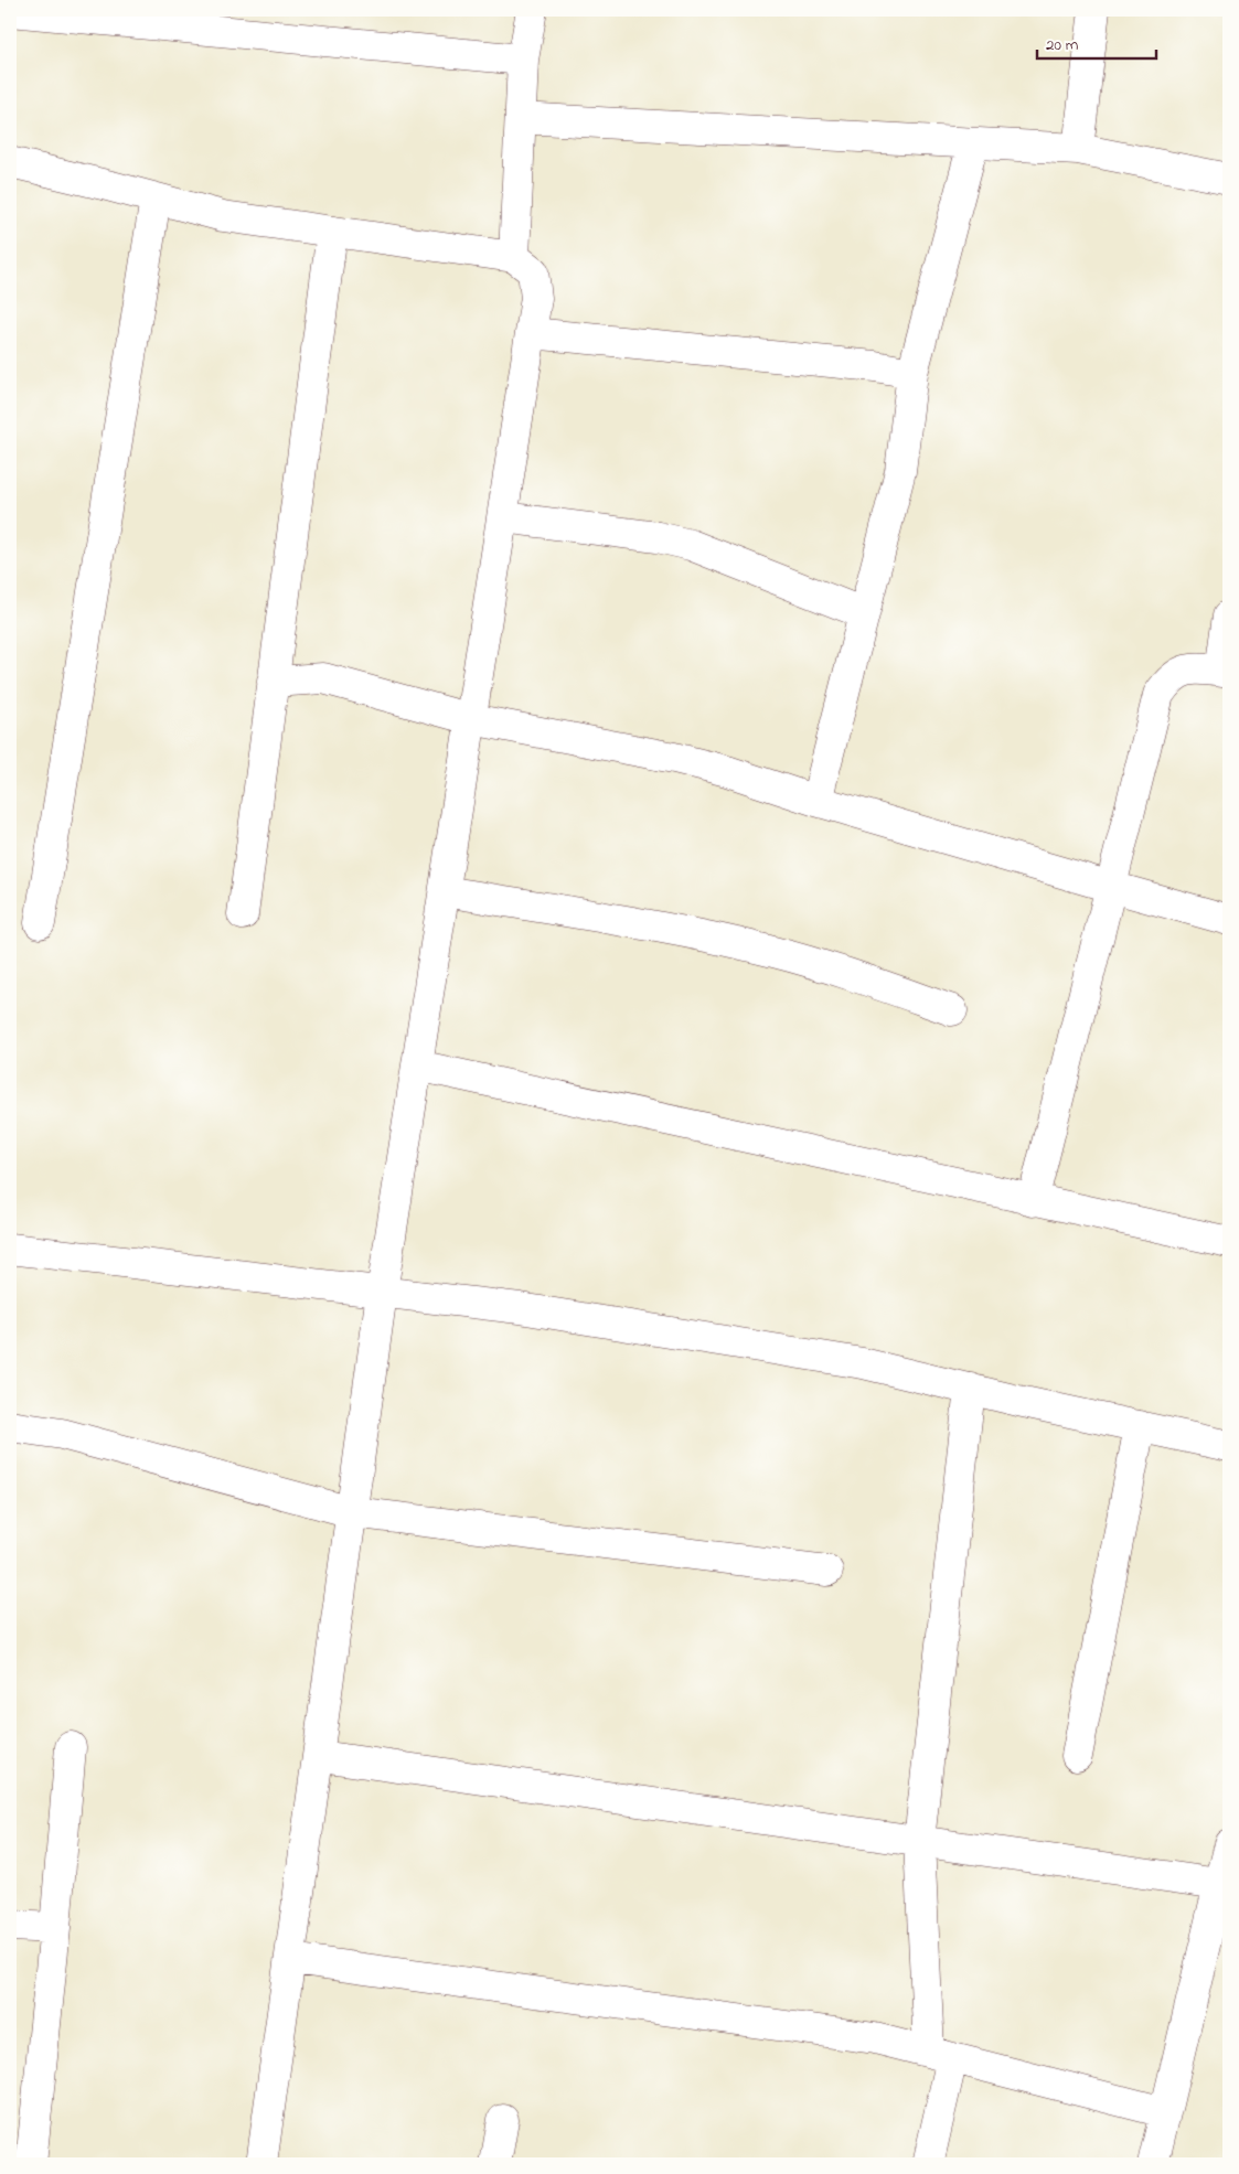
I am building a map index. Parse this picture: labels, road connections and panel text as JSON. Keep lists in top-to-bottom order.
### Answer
{
  "scale_bar": "20 m"
}
